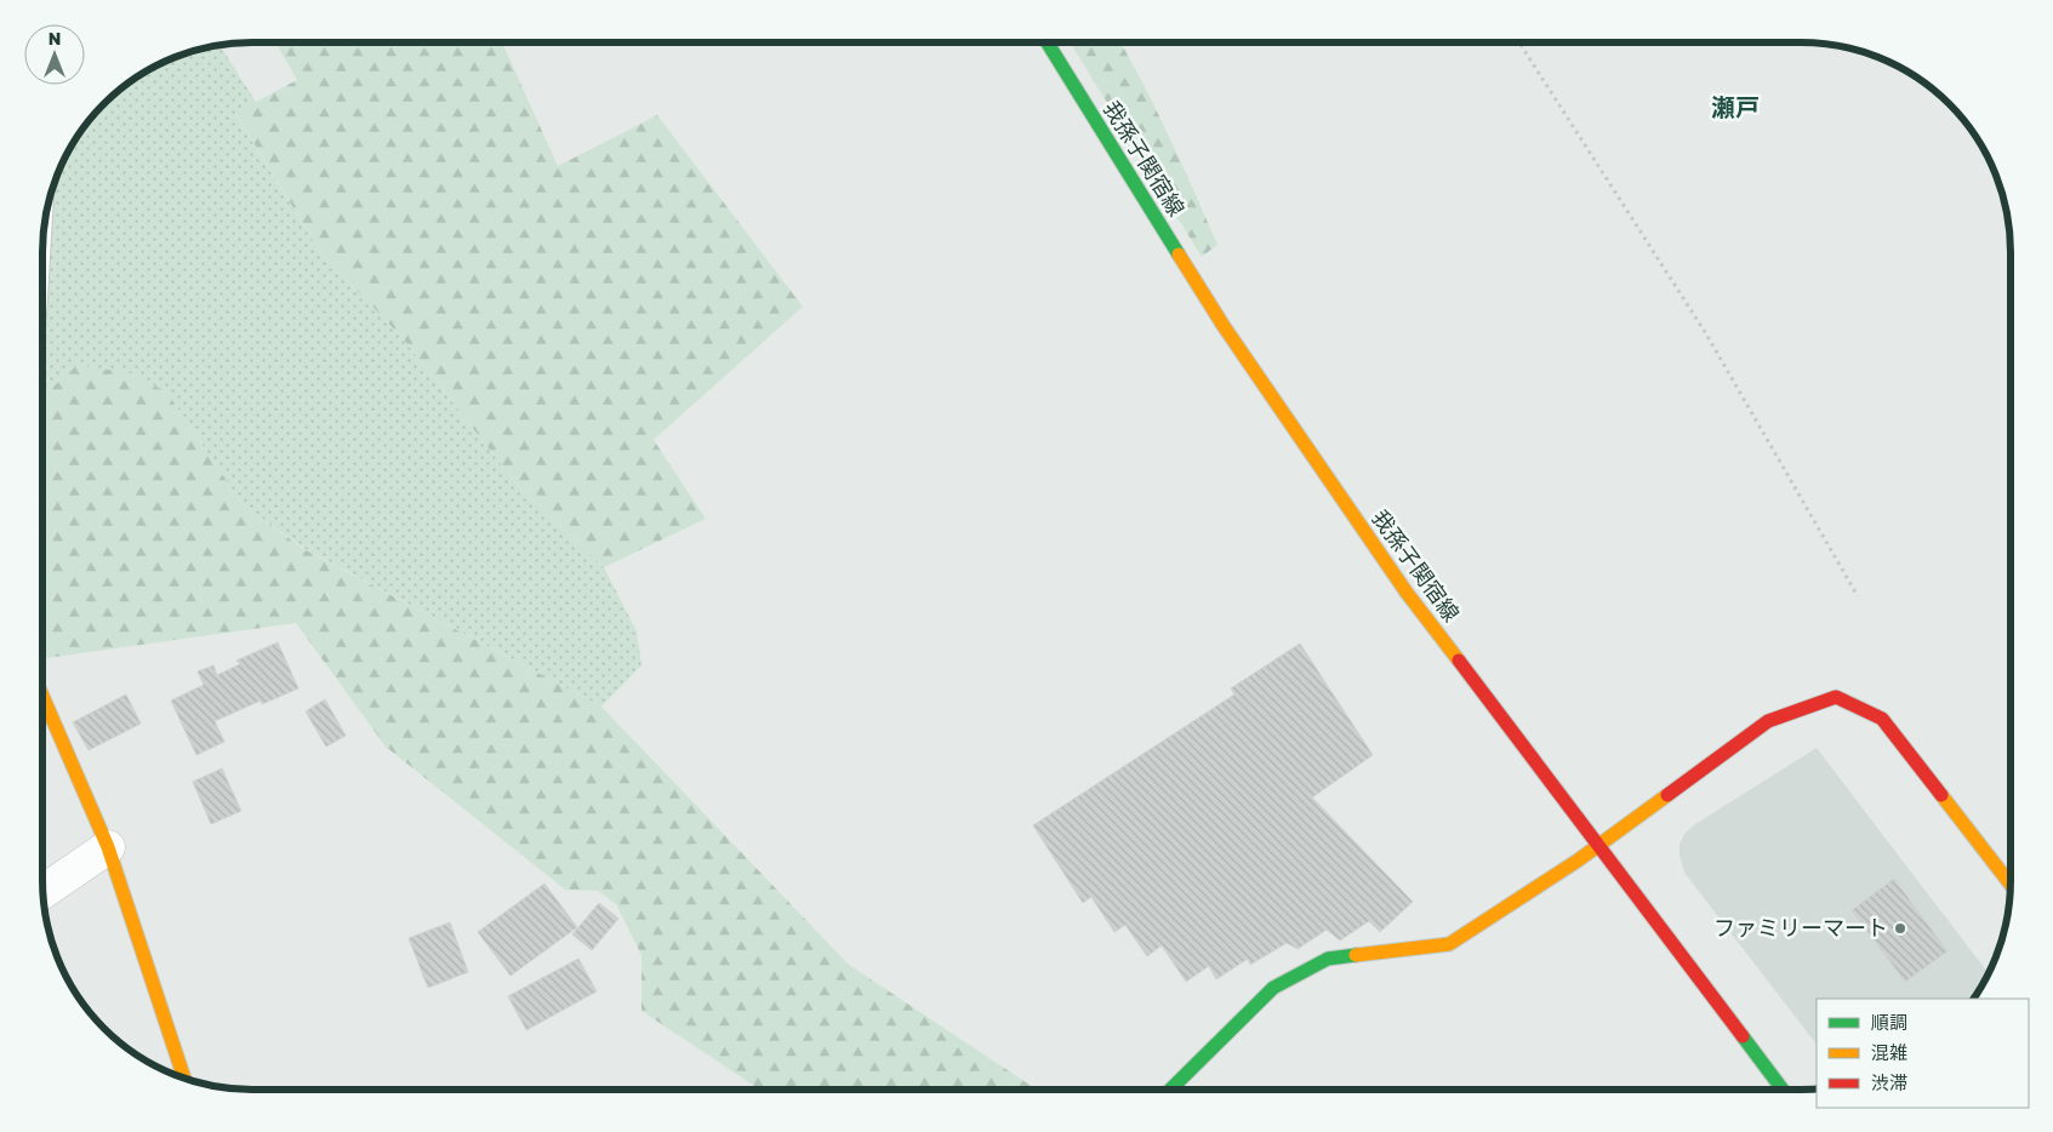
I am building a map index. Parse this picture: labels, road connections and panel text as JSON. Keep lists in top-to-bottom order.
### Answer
{
  "streets": {
    "street": ["我孫子関宿線"]
  },
  "districts": ["瀬戸"],
  "places": ["ファミリーマート"],
  "legend": ["順調", "混雑", "渋滞"],
  "north": "top"
}
